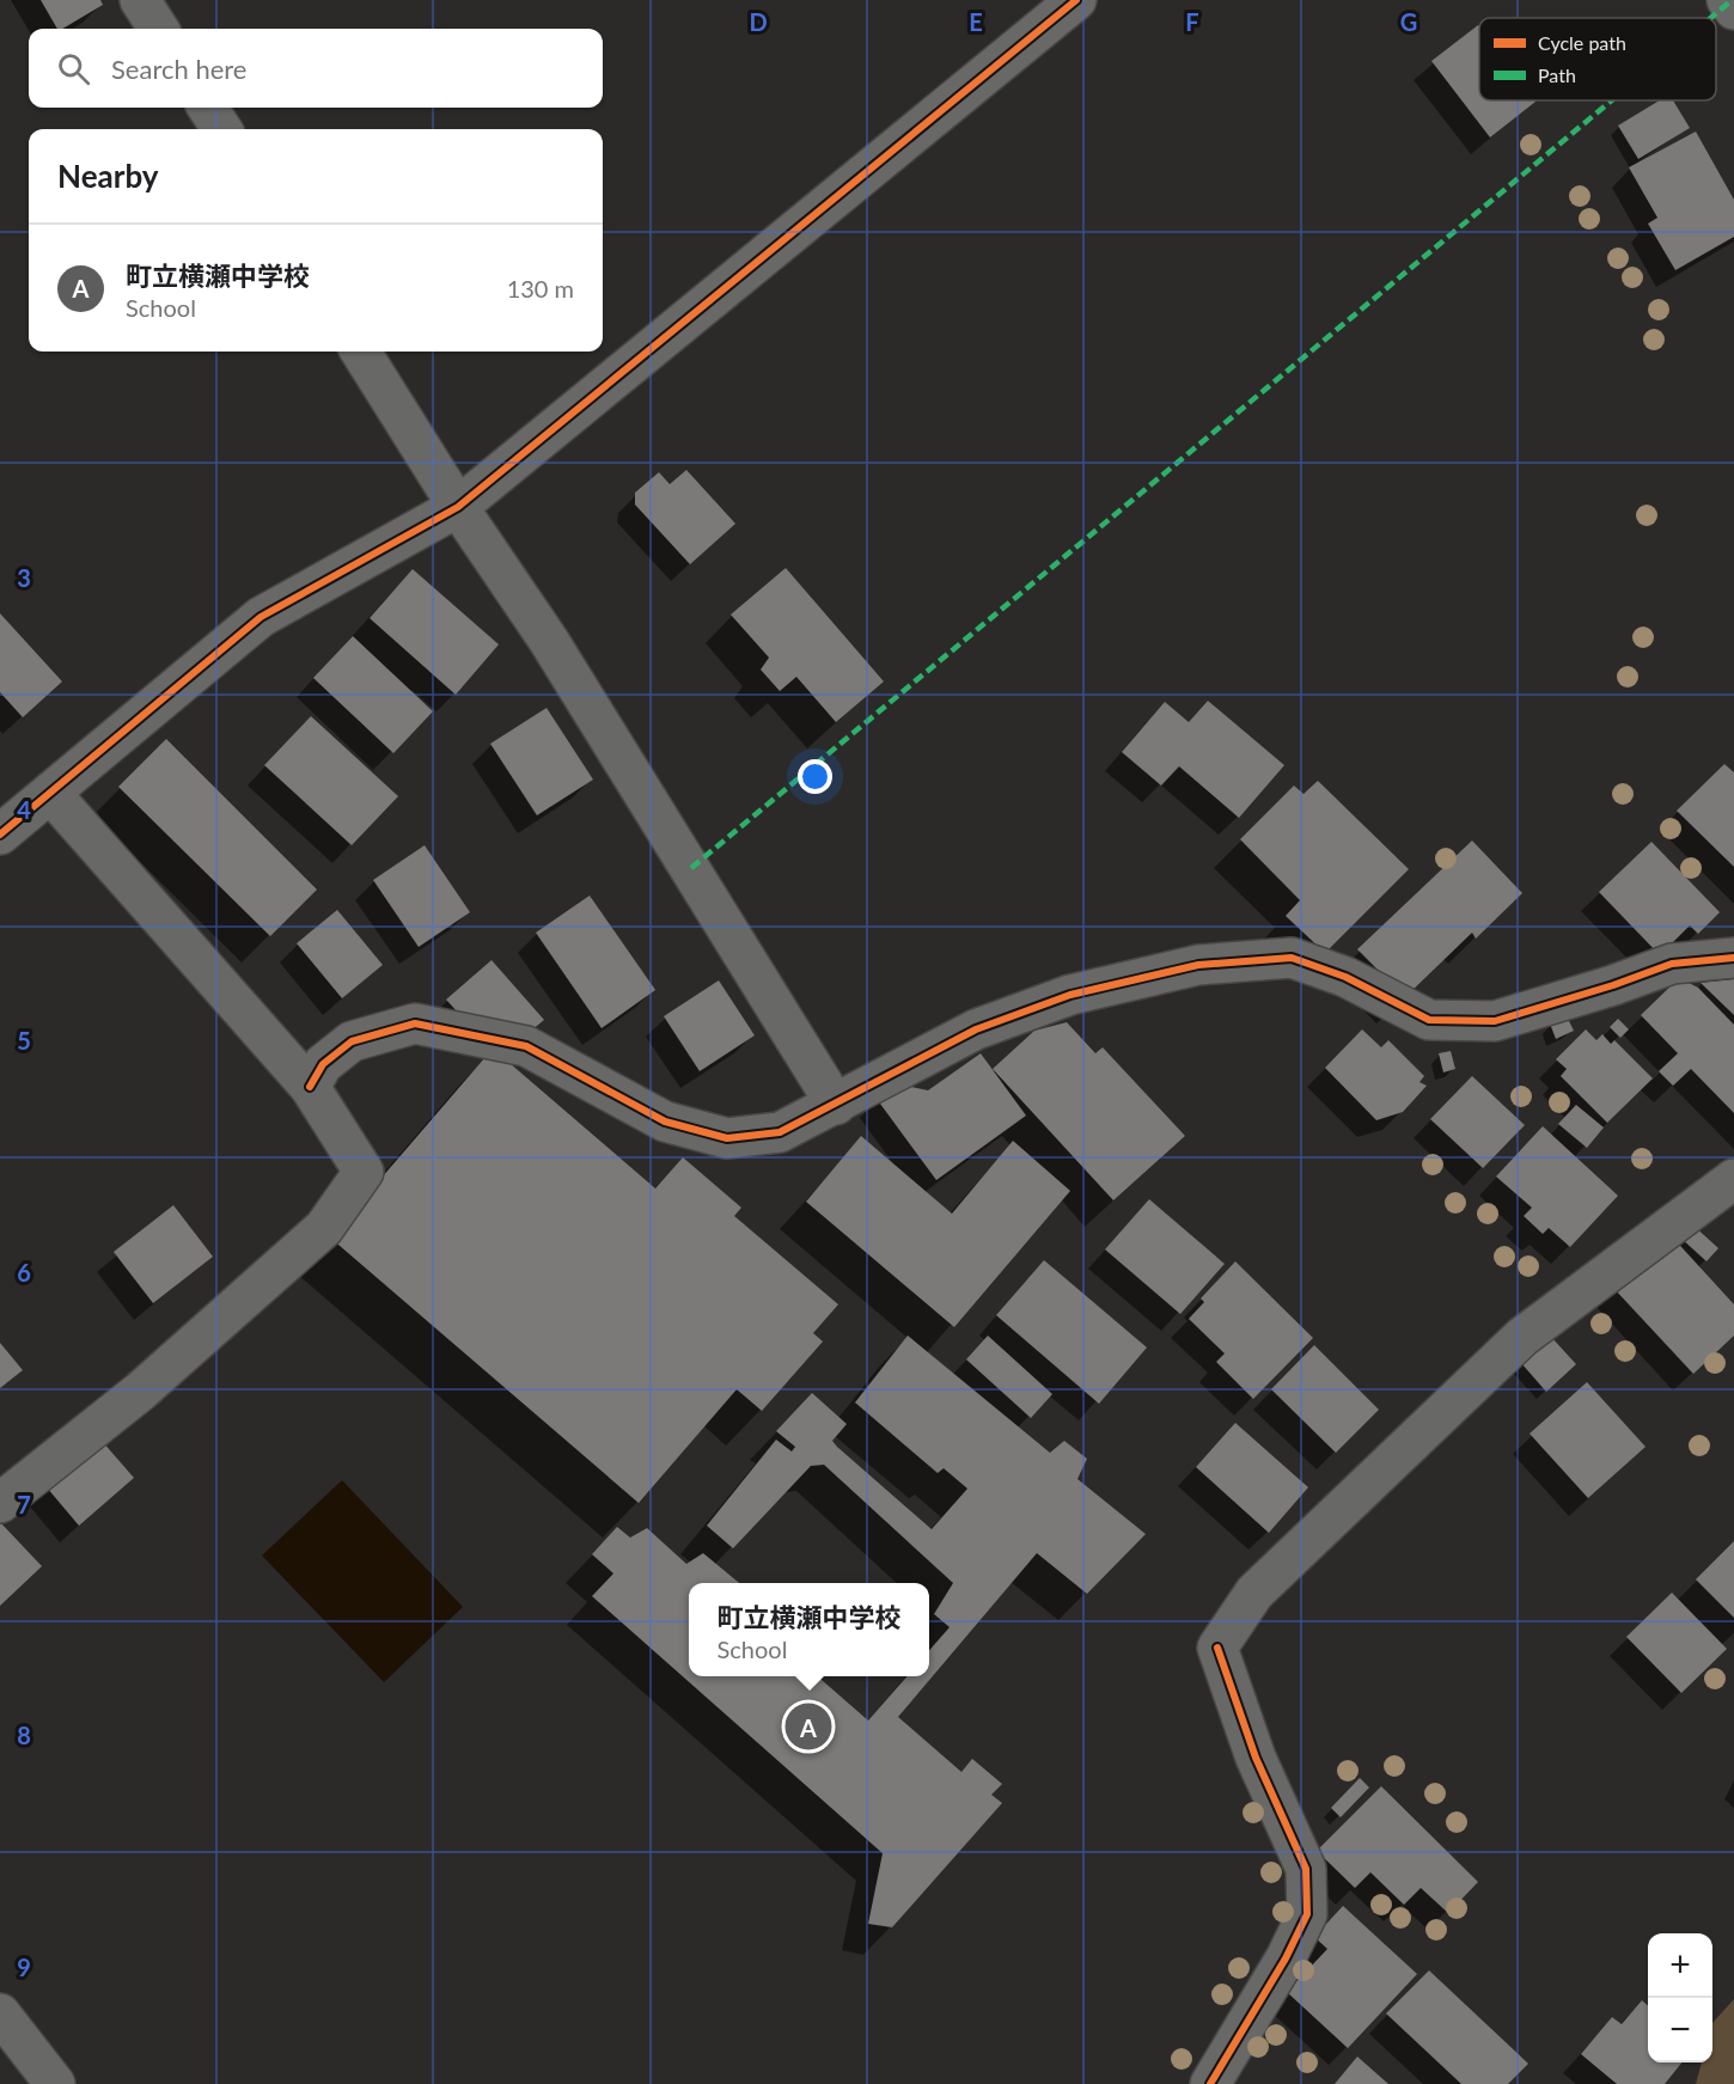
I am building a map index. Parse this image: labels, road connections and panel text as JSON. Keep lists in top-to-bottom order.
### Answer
{
  "legend": ["Cycle path", "Path"],
  "page": {
    "search": "Search here",
    "heading": "Nearby",
    "list": [
      {
        "mark": "A",
        "name": "町立横瀬中学校",
        "note": "School",
        "value": "130 m"
      }
    ],
    "popup": ["町立横瀬中学校", "School"],
    "pins": "A",
    "map_buttons": ["+", "−"]
  },
  "grid": {
    "columns": [
      "D",
      "E",
      "F",
      "G"
    ],
    "rows": [
      "3",
      "4",
      "5",
      "6",
      "7",
      "8",
      "9"
    ]
  }
}
